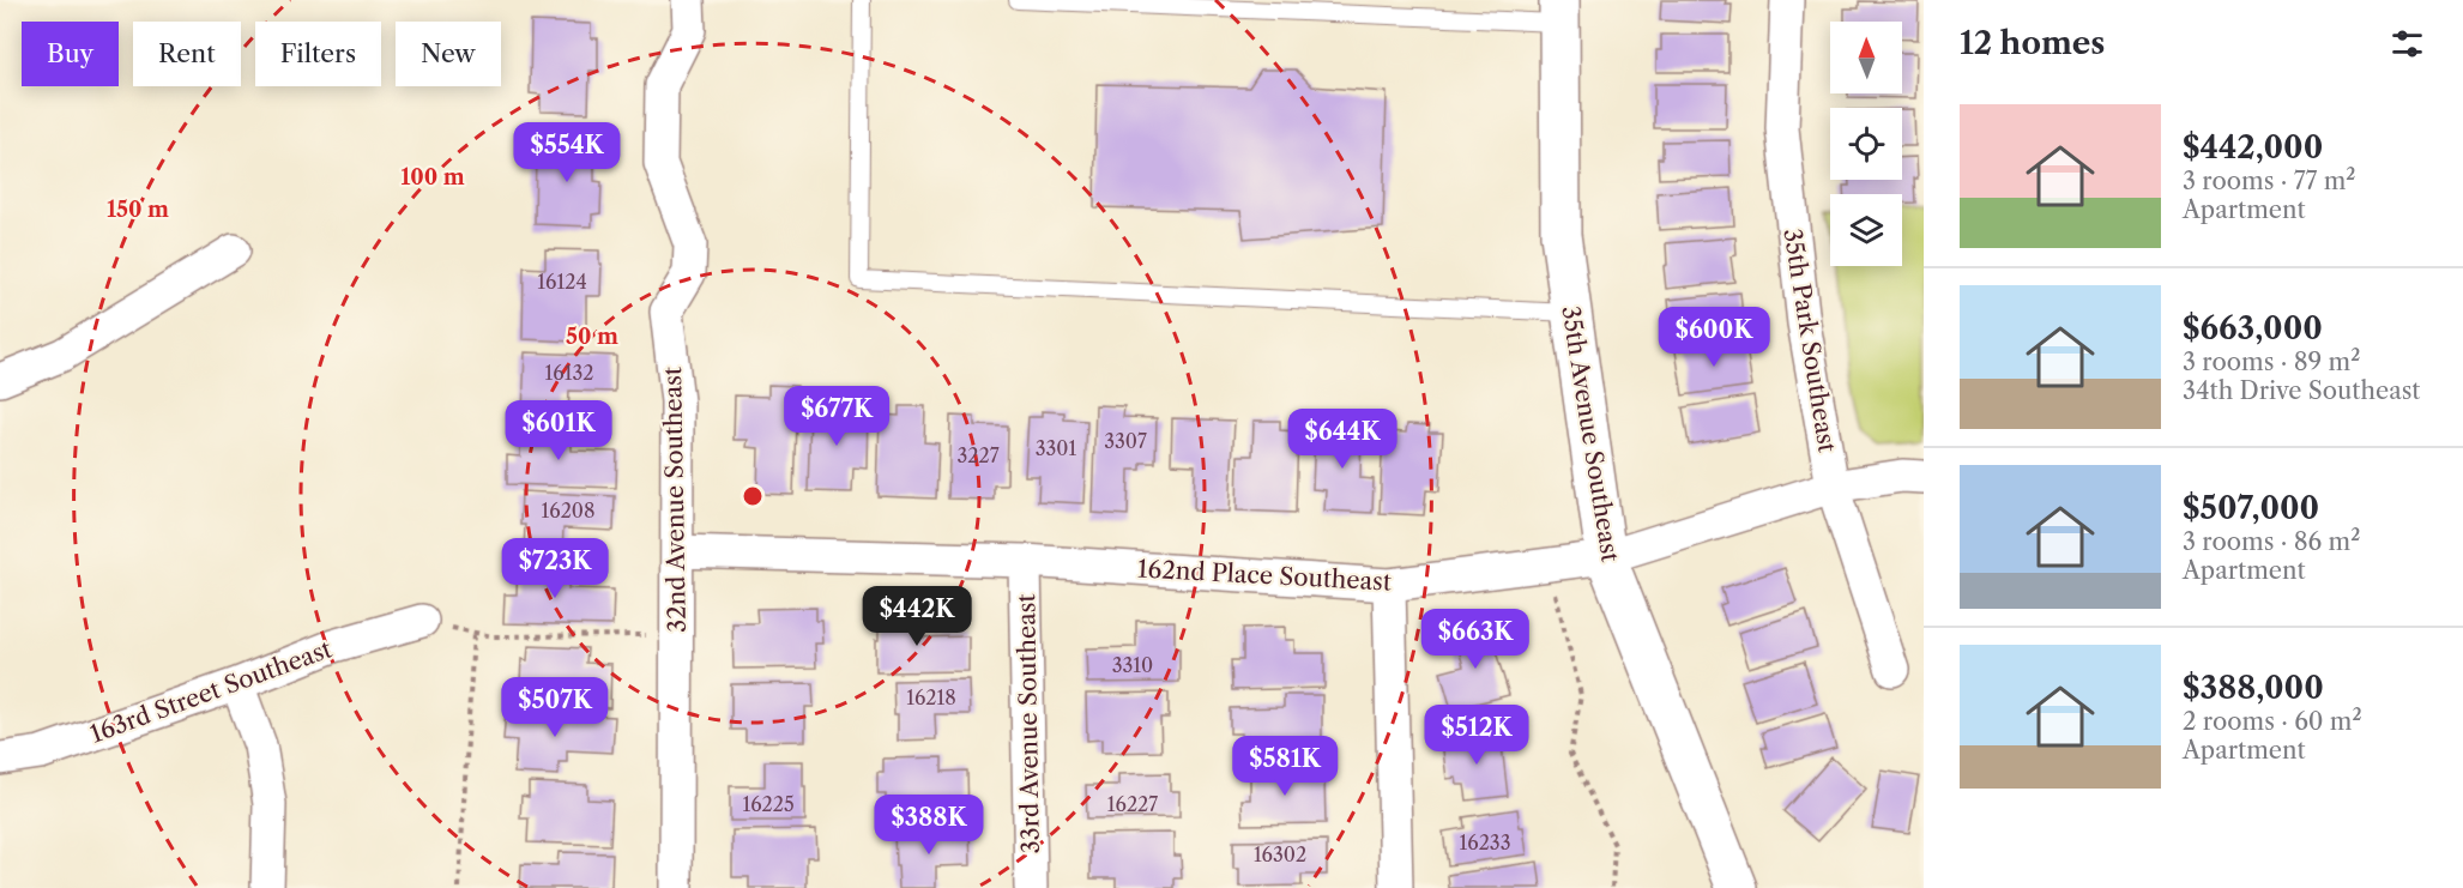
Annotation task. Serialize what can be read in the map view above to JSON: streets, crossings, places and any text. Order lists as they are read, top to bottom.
{
  "streets": {
    "street": [
      "35th Park Southeast",
      "35th Avenue Southeast",
      "32nd Avenue Southeast",
      "162nd Place Southeast",
      "163rd Street Southeast",
      "33rd Avenue Southeast"
    ]
  },
  "crossings": [
    ["35th Park Southeast", "162nd Place Southeast"],
    ["35th Avenue Southeast", "162nd Place Southeast"],
    ["32nd Avenue Southeast", "162nd Place Southeast"],
    ["162nd Place Southeast", "33rd Avenue Southeast"]
  ],
  "house_numbers": [
    "16124",
    "16132",
    "3307",
    "3301",
    "3227",
    "16208",
    "3310",
    "16218",
    "16225",
    "16227",
    "16233",
    "16302"
  ],
  "north": "top",
  "page": {
    "heading": "12 homes",
    "chip": [
      "Buy",
      "Rent",
      "Filters",
      "New"
    ],
    "list": [
      {
        "name": "$442,000",
        "note": "3 rooms · 77 m² · Apartment"
      },
      {
        "name": "$663,000",
        "note": "3 rooms · 89 m² · 34th Drive Southeast"
      },
      {
        "name": "$507,000",
        "note": "3 rooms · 86 m² · Apartment"
      },
      {
        "name": "$388,000",
        "note": "2 rooms · 60 m² · Apartment"
      }
    ],
    "price": [
      "$554K",
      "$600K",
      "$677K",
      "$601K",
      "$644K",
      "$723K",
      "$442K",
      "$663K",
      "$507K",
      "$512K",
      "$581K",
      "$388K"
    ]
  },
  "rings": ["100 m", "150 m", "50 m"]
}
